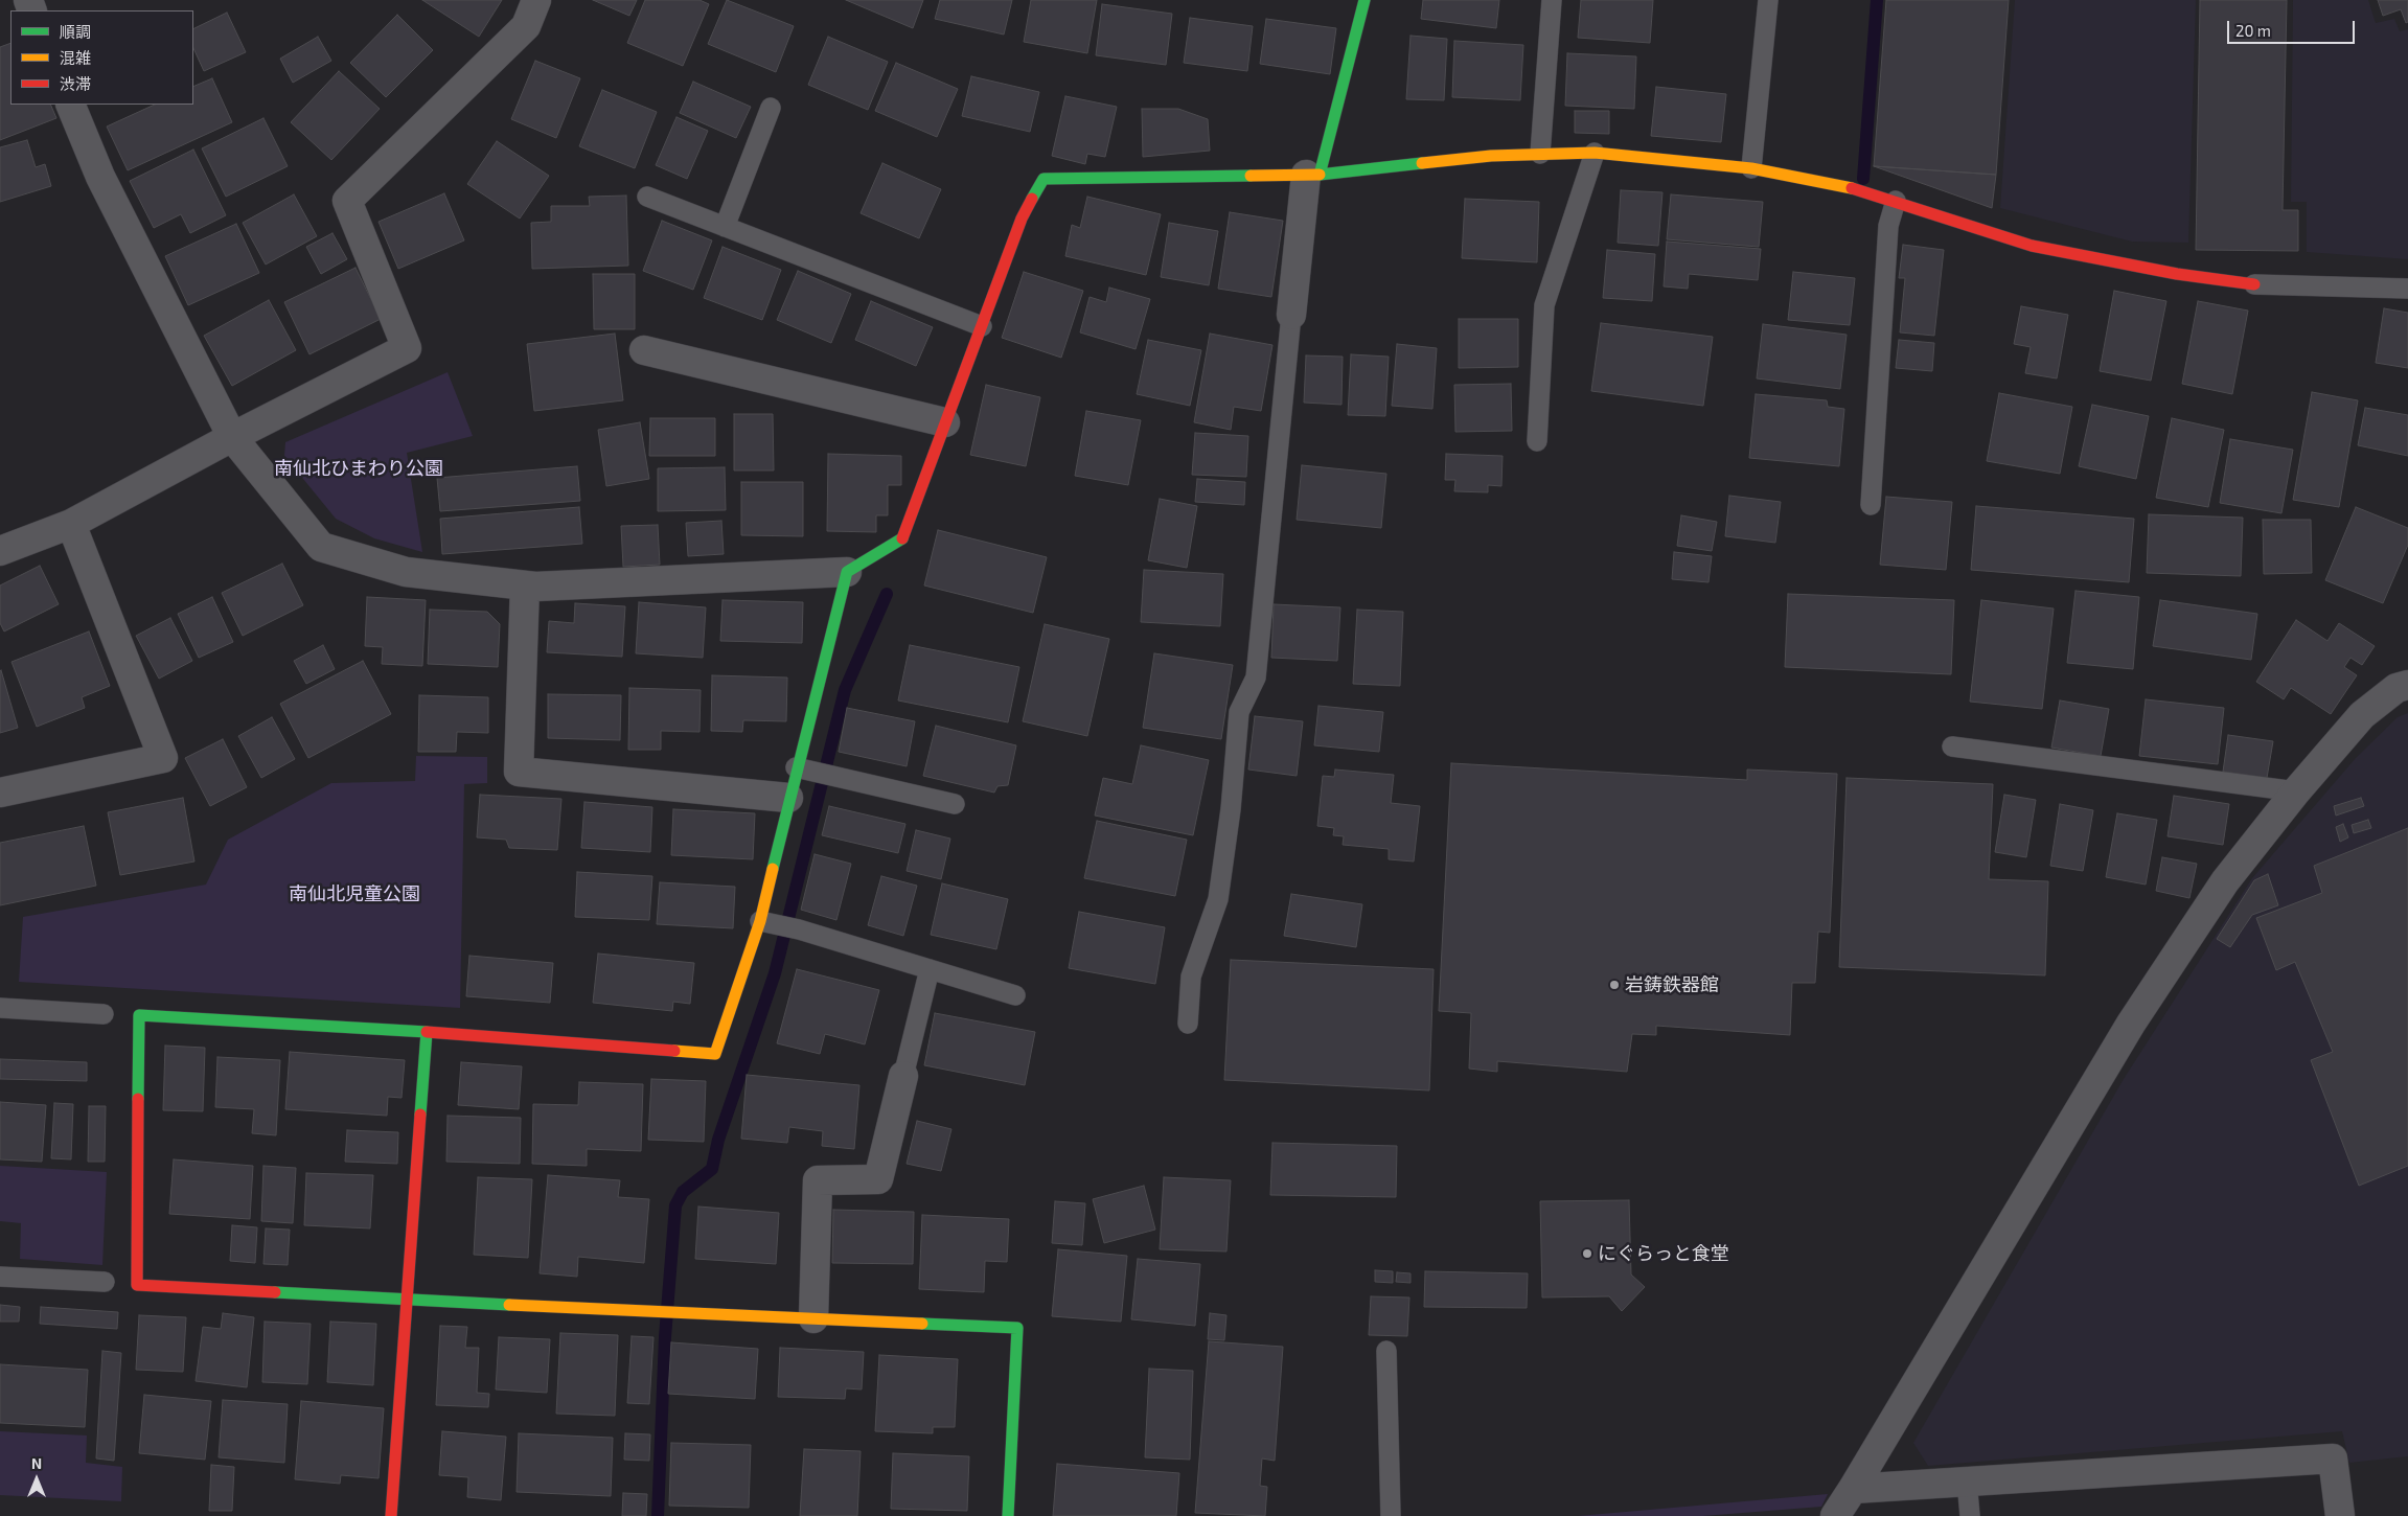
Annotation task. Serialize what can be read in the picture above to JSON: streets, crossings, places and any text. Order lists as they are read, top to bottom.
{
  "parks": ["南仙北ひまわり公園", "南仙北児童公園"],
  "places": ["岩鋳鉄器館", "にぐらっと食堂"],
  "legend": ["順調", "混雑", "渋滞"],
  "scale_bar": "20 m",
  "north": "top"
}
